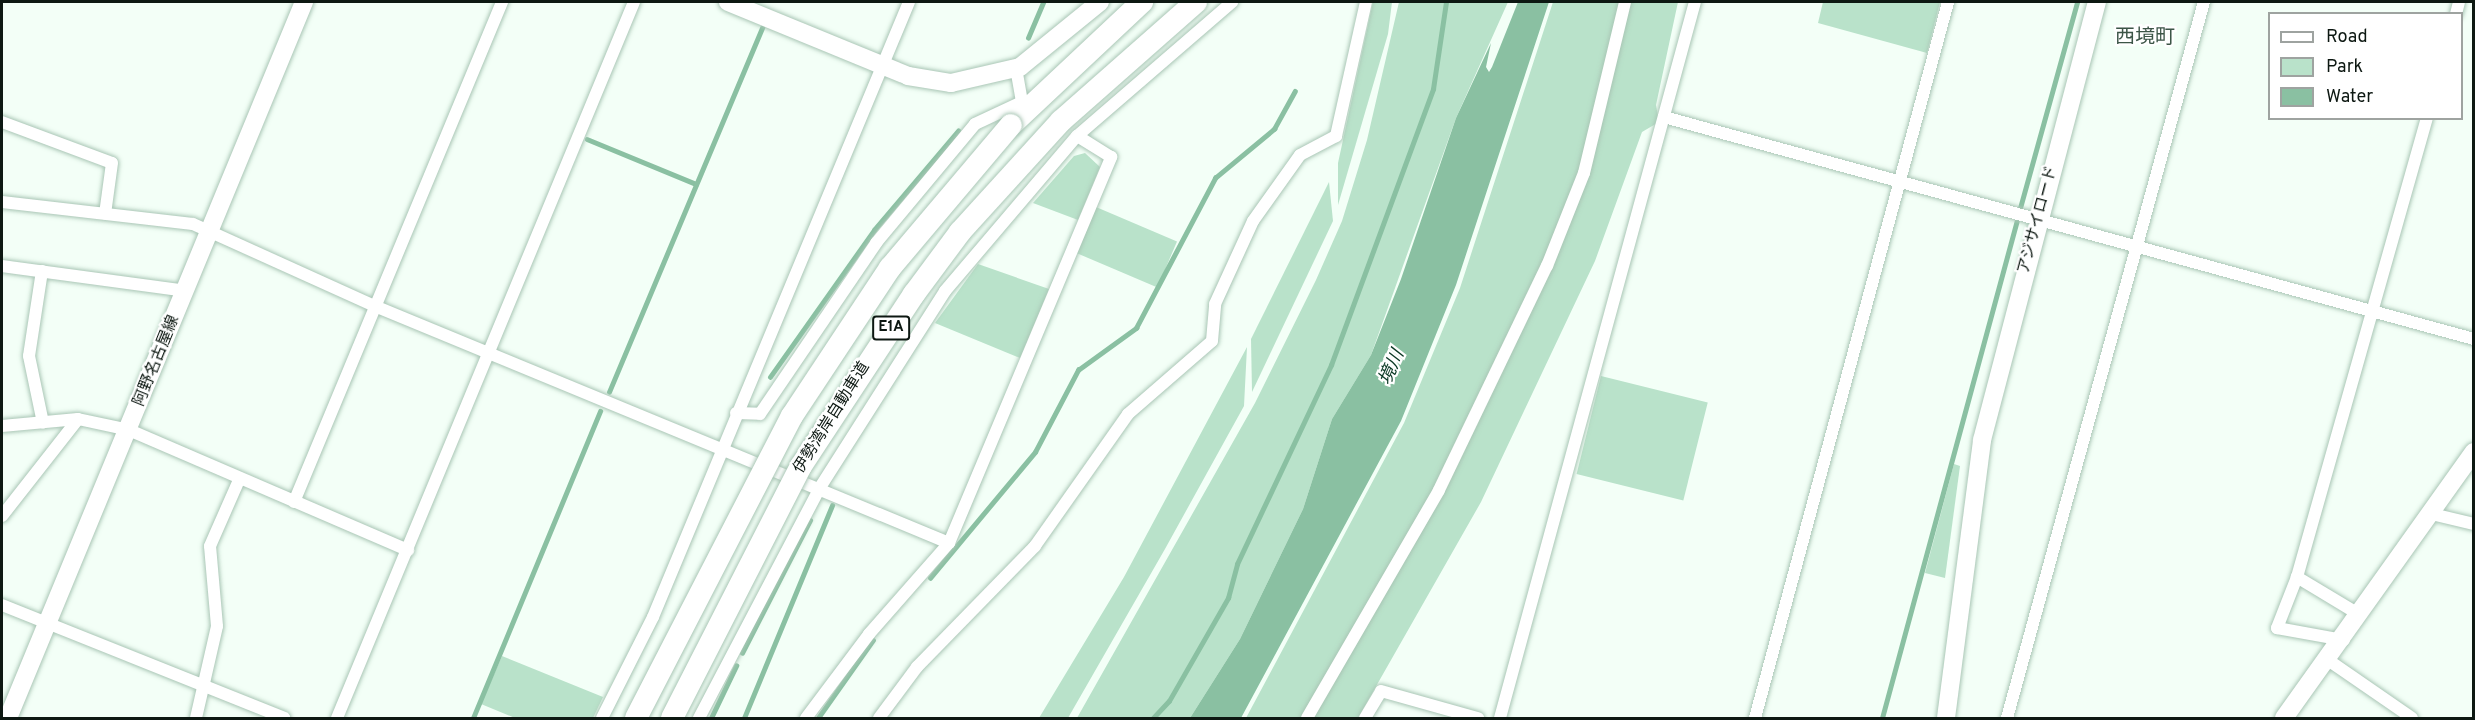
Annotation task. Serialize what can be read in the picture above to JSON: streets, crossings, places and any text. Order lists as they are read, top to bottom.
{
  "streets": {
    "highway": ["E1A", "伊勢湾岸自動車道"],
    "street": ["アジサイロード", "阿野名古屋線"]
  },
  "districts": ["西境町"],
  "water": ["境川"],
  "legend": ["Road", "Park", "Water"]
}
